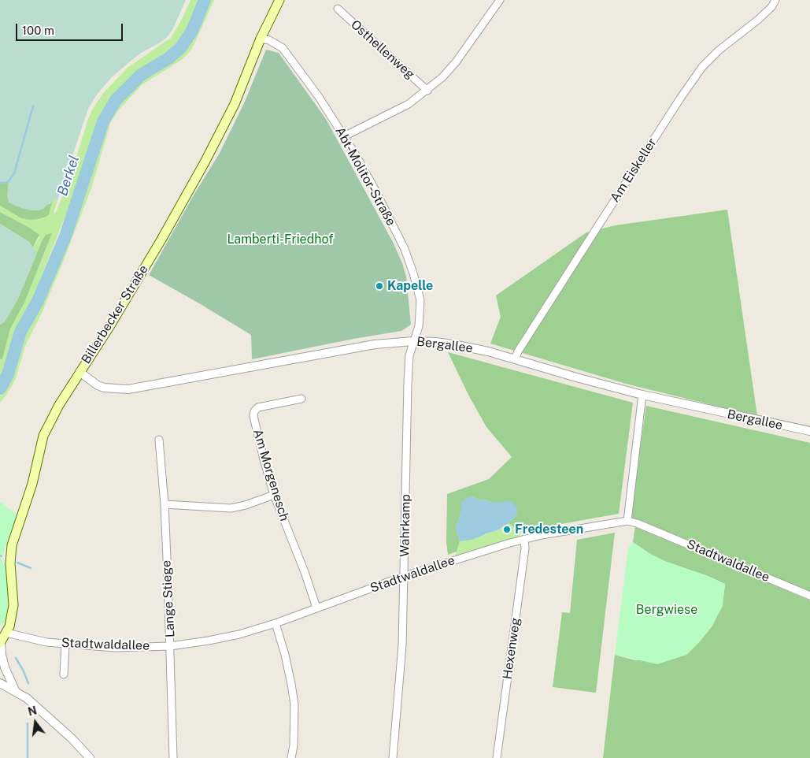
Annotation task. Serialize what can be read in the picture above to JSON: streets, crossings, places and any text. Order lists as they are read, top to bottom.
{
  "streets": {
    "main road": ["Billerbecker Straße"],
    "street": [
      "Osthellenweg",
      "Am Eiskeller",
      "Abt-Molitor-Straße",
      "Bergallee",
      "Am Morgenesch",
      "Wahrkamp",
      "Stadtwaldallee",
      "Lange Stiege",
      "Hexenweg"
    ]
  },
  "crossings": [
    ["Osthellenweg", "Abt-Molitor-Straße"],
    ["Am Eiskeller", "Bergallee"],
    ["Abt-Molitor-Straße", "Billerbecker Straße"],
    ["Abt-Molitor-Straße", "Bergallee"],
    ["Abt-Molitor-Straße", "Wahrkamp"],
    ["Billerbecker Straße", "Bergallee"],
    ["Billerbecker Straße", "Stadtwaldallee"],
    ["Bergallee", "Wahrkamp"],
    ["Am Morgenesch", "Stadtwaldallee"],
    ["Wahrkamp", "Stadtwaldallee"],
    ["Stadtwaldallee", "Lange Stiege"],
    ["Stadtwaldallee", "Hexenweg"]
  ],
  "water": ["Berkel"],
  "parks": ["Lamberti-Friedhof", "Bergwiese"],
  "places": ["Kapelle", "Fredesteen"],
  "scale_bar": "100 m",
  "north": "top"
}
